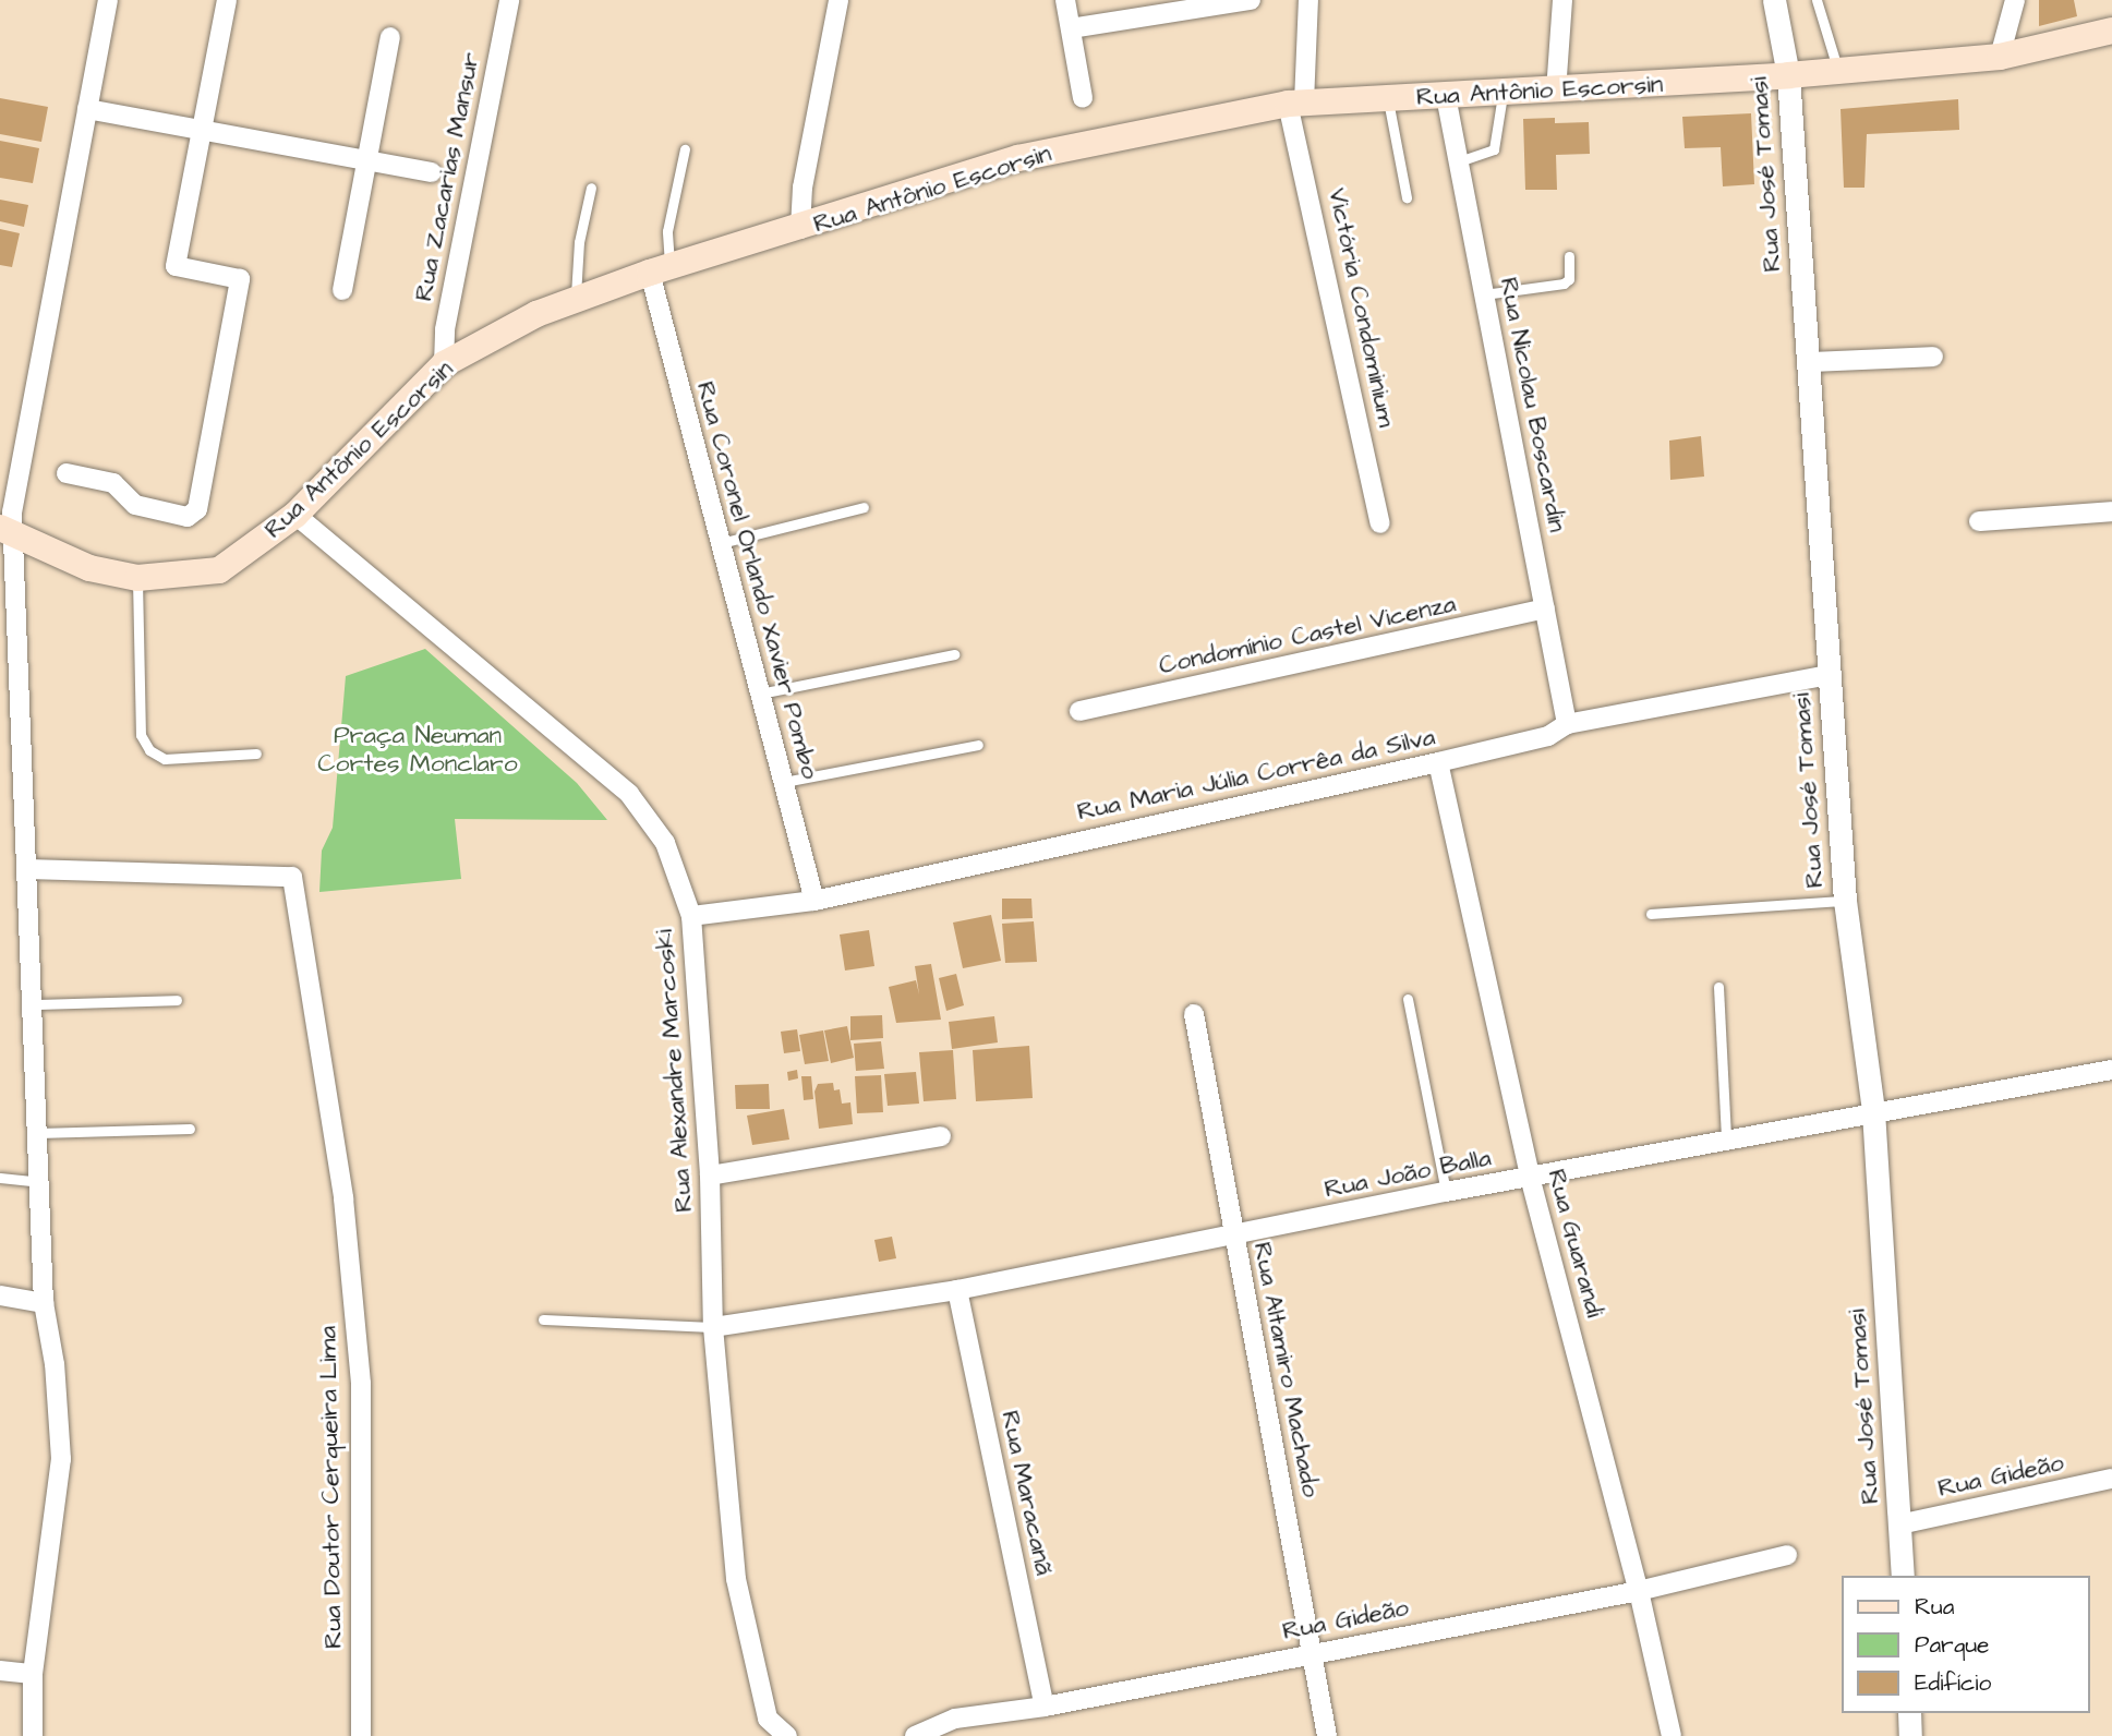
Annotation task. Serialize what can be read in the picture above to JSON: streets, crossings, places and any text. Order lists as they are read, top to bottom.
{
  "streets": {
    "main road": ["Rua Antônio Escorsin"],
    "street": [
      "Rua José Tomasi",
      "Rua Zacarias Mansur",
      "Victória Condominium",
      "Rua Nicolau Boscardin",
      "Rua Coronel Orlando Xavier Pombo",
      "Condomínio Castel Vicenza",
      "Rua Maria Júlia Corrêa da Silva",
      "Rua Alexandre Marcoski",
      "Rua João Balla",
      "Rua Guarandi",
      "Rua Altamiro Machado",
      "Rua Gideão",
      "Rua Doutor Cerqueira Lima",
      "Rua Maracanã"
    ]
  },
  "crossings": [
    ["Rua Antônio Escorsin", "Rua José Tomasi"],
    ["Rua Antônio Escorsin", "Rua Zacarias Mansur"],
    ["Rua Antônio Escorsin", "Victória Condominium"],
    ["Rua Antônio Escorsin", "Rua Nicolau Boscardin"],
    ["Rua Antônio Escorsin", "Rua Coronel Orlando Xavier Pombo"],
    ["Rua Antônio Escorsin", "Rua Alexandre Marcoski"],
    ["Rua José Tomasi", "Rua Maria Júlia Corrêa da Silva"],
    ["Rua José Tomasi", "Rua João Balla"],
    ["Rua José Tomasi", "Rua Gideão"],
    ["Rua Nicolau Boscardin", "Condomínio Castel Vicenza"],
    ["Rua Nicolau Boscardin", "Rua Maria Júlia Corrêa da Silva"],
    ["Rua Coronel Orlando Xavier Pombo", "Rua Maria Júlia Corrêa da Silva"],
    ["Rua Maria Júlia Corrêa da Silva", "Rua Alexandre Marcoski"],
    ["Rua Maria Júlia Corrêa da Silva", "Rua Guarandi"],
    ["Rua Alexandre Marcoski", "Rua João Balla"],
    ["Rua João Balla", "Rua Guarandi"],
    ["Rua João Balla", "Rua Altamiro Machado"],
    ["Rua João Balla", "Rua Maracanã"],
    ["Rua Guarandi", "Rua Gideão"],
    ["Rua Altamiro Machado", "Rua Gideão"],
    ["Rua Gideão", "Rua Maracanã"]
  ],
  "parks": ["Praça Neuman Cortes Monclaro"],
  "legend": ["Rua", "Parque", "Edifício"]
}
